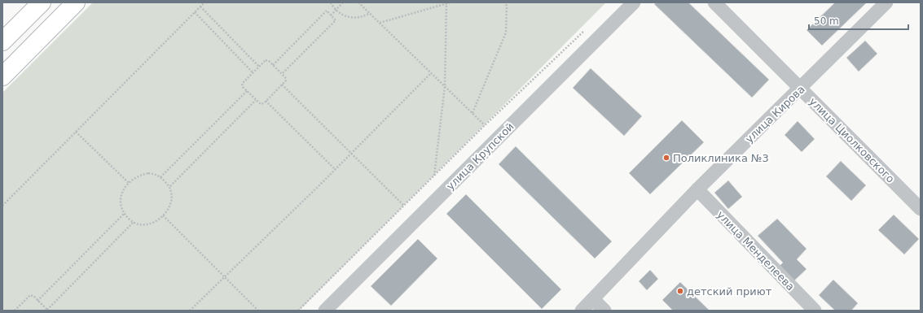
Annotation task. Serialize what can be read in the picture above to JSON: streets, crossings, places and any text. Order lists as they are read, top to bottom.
{
  "streets": {
    "street": [
      "улица Кирова",
      "улица Циолковского",
      "улица Крупской",
      "улица Менделеева"
    ]
  },
  "crossings": [
    ["улица Кирова", "улица Циолковского"],
    ["улица Кирова", "улица Менделеева"]
  ],
  "places": ["Поликлиника №3", "детский приют"],
  "scale_bar": "50 m"
}
